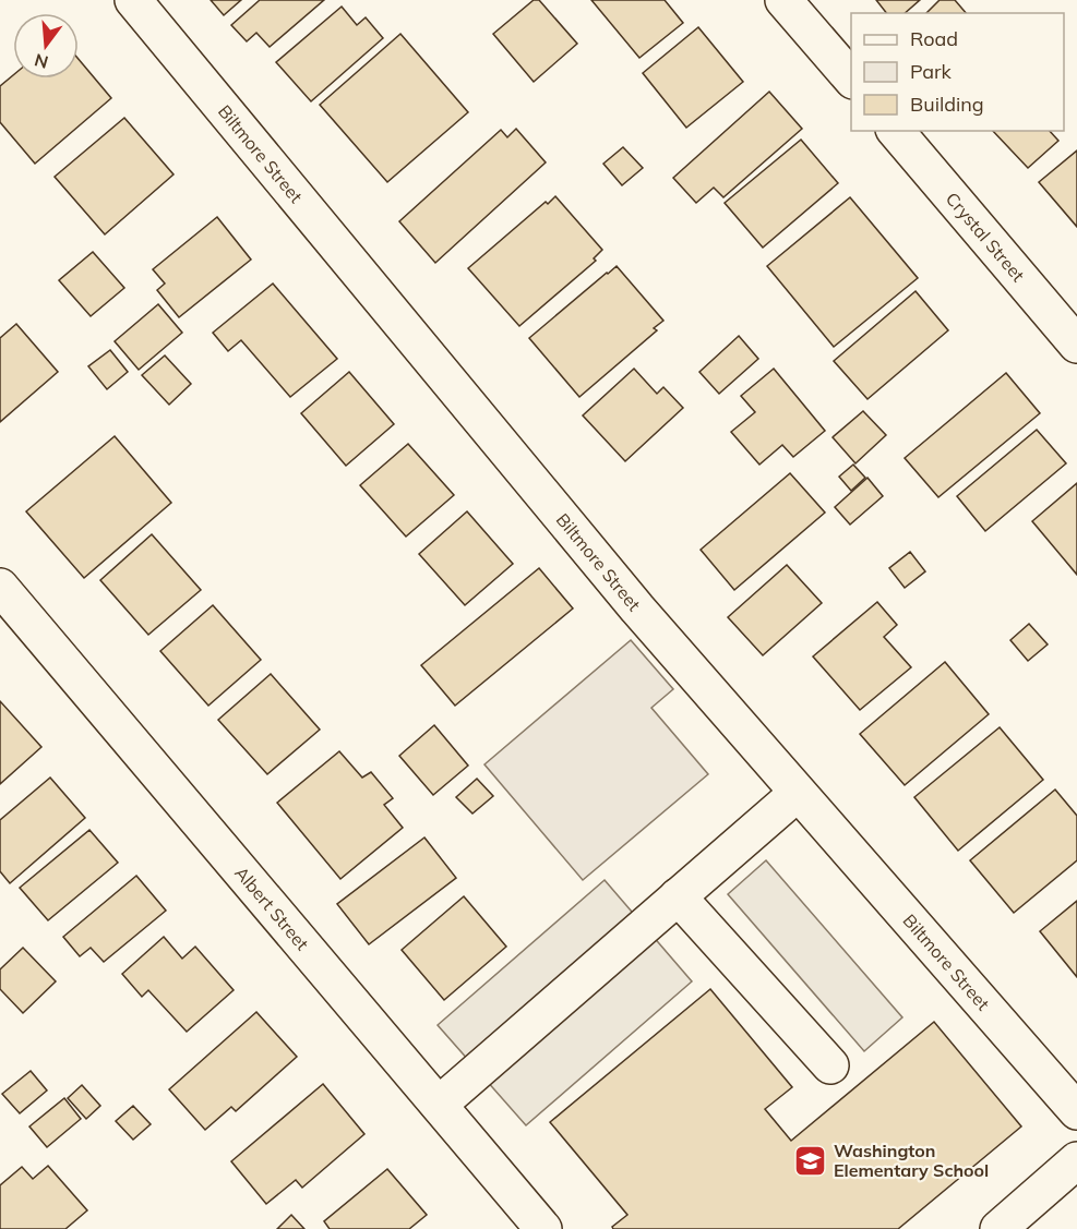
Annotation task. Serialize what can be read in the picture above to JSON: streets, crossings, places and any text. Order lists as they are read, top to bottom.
{
  "streets": {
    "street": ["Biltmore Street", "Crystal Street", "Albert Street"]
  },
  "places": {
    "school or university": ["Washington Elementary School"]
  },
  "legend": ["Road", "Park", "Building"],
  "north": "bottom"
}
